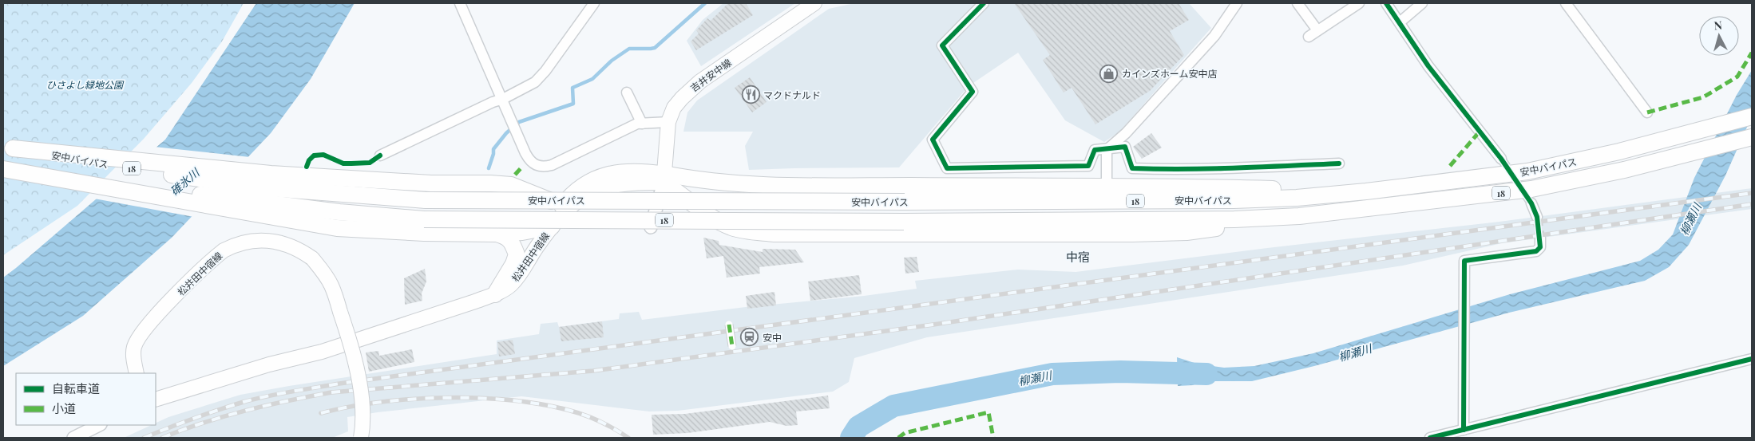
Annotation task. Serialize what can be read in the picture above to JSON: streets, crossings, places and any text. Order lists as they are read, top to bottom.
{
  "streets": {
    "highway": ["安中バイパス", "18"],
    "main road": ["吉井安中線", "松井田中宿線"]
  },
  "crossings": [
    ["吉井安中線", "松井田中宿線"],
    ["安中バイパス", "18"],
    ["18", "松井田中宿線"]
  ],
  "districts": ["中宿"],
  "water": ["碓氷川", "柳瀬川"],
  "parks": ["ひさよし緑地公園"],
  "places": {
    "shop": ["カインズホーム安中店"],
    "restaurant": ["マクドナルド"],
    "station": ["安中"]
  },
  "legend": ["自転車道", "小道"],
  "north": "top"
}
